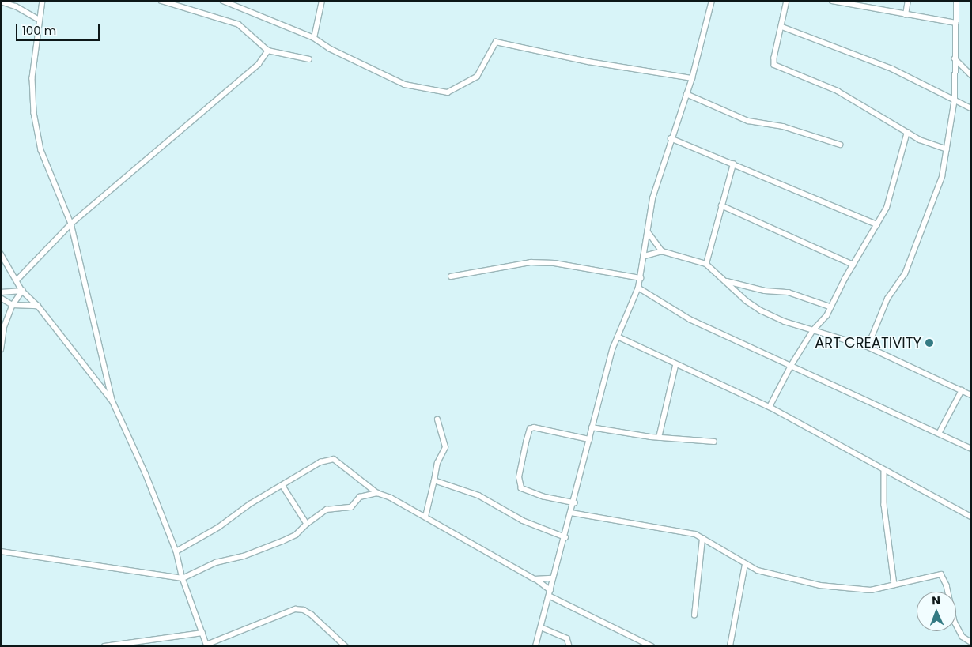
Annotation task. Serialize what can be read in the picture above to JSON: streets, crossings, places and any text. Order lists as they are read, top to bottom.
{
  "places": ["ART CREATIVITY"],
  "scale_bar": "100 m",
  "north": "top"
}
